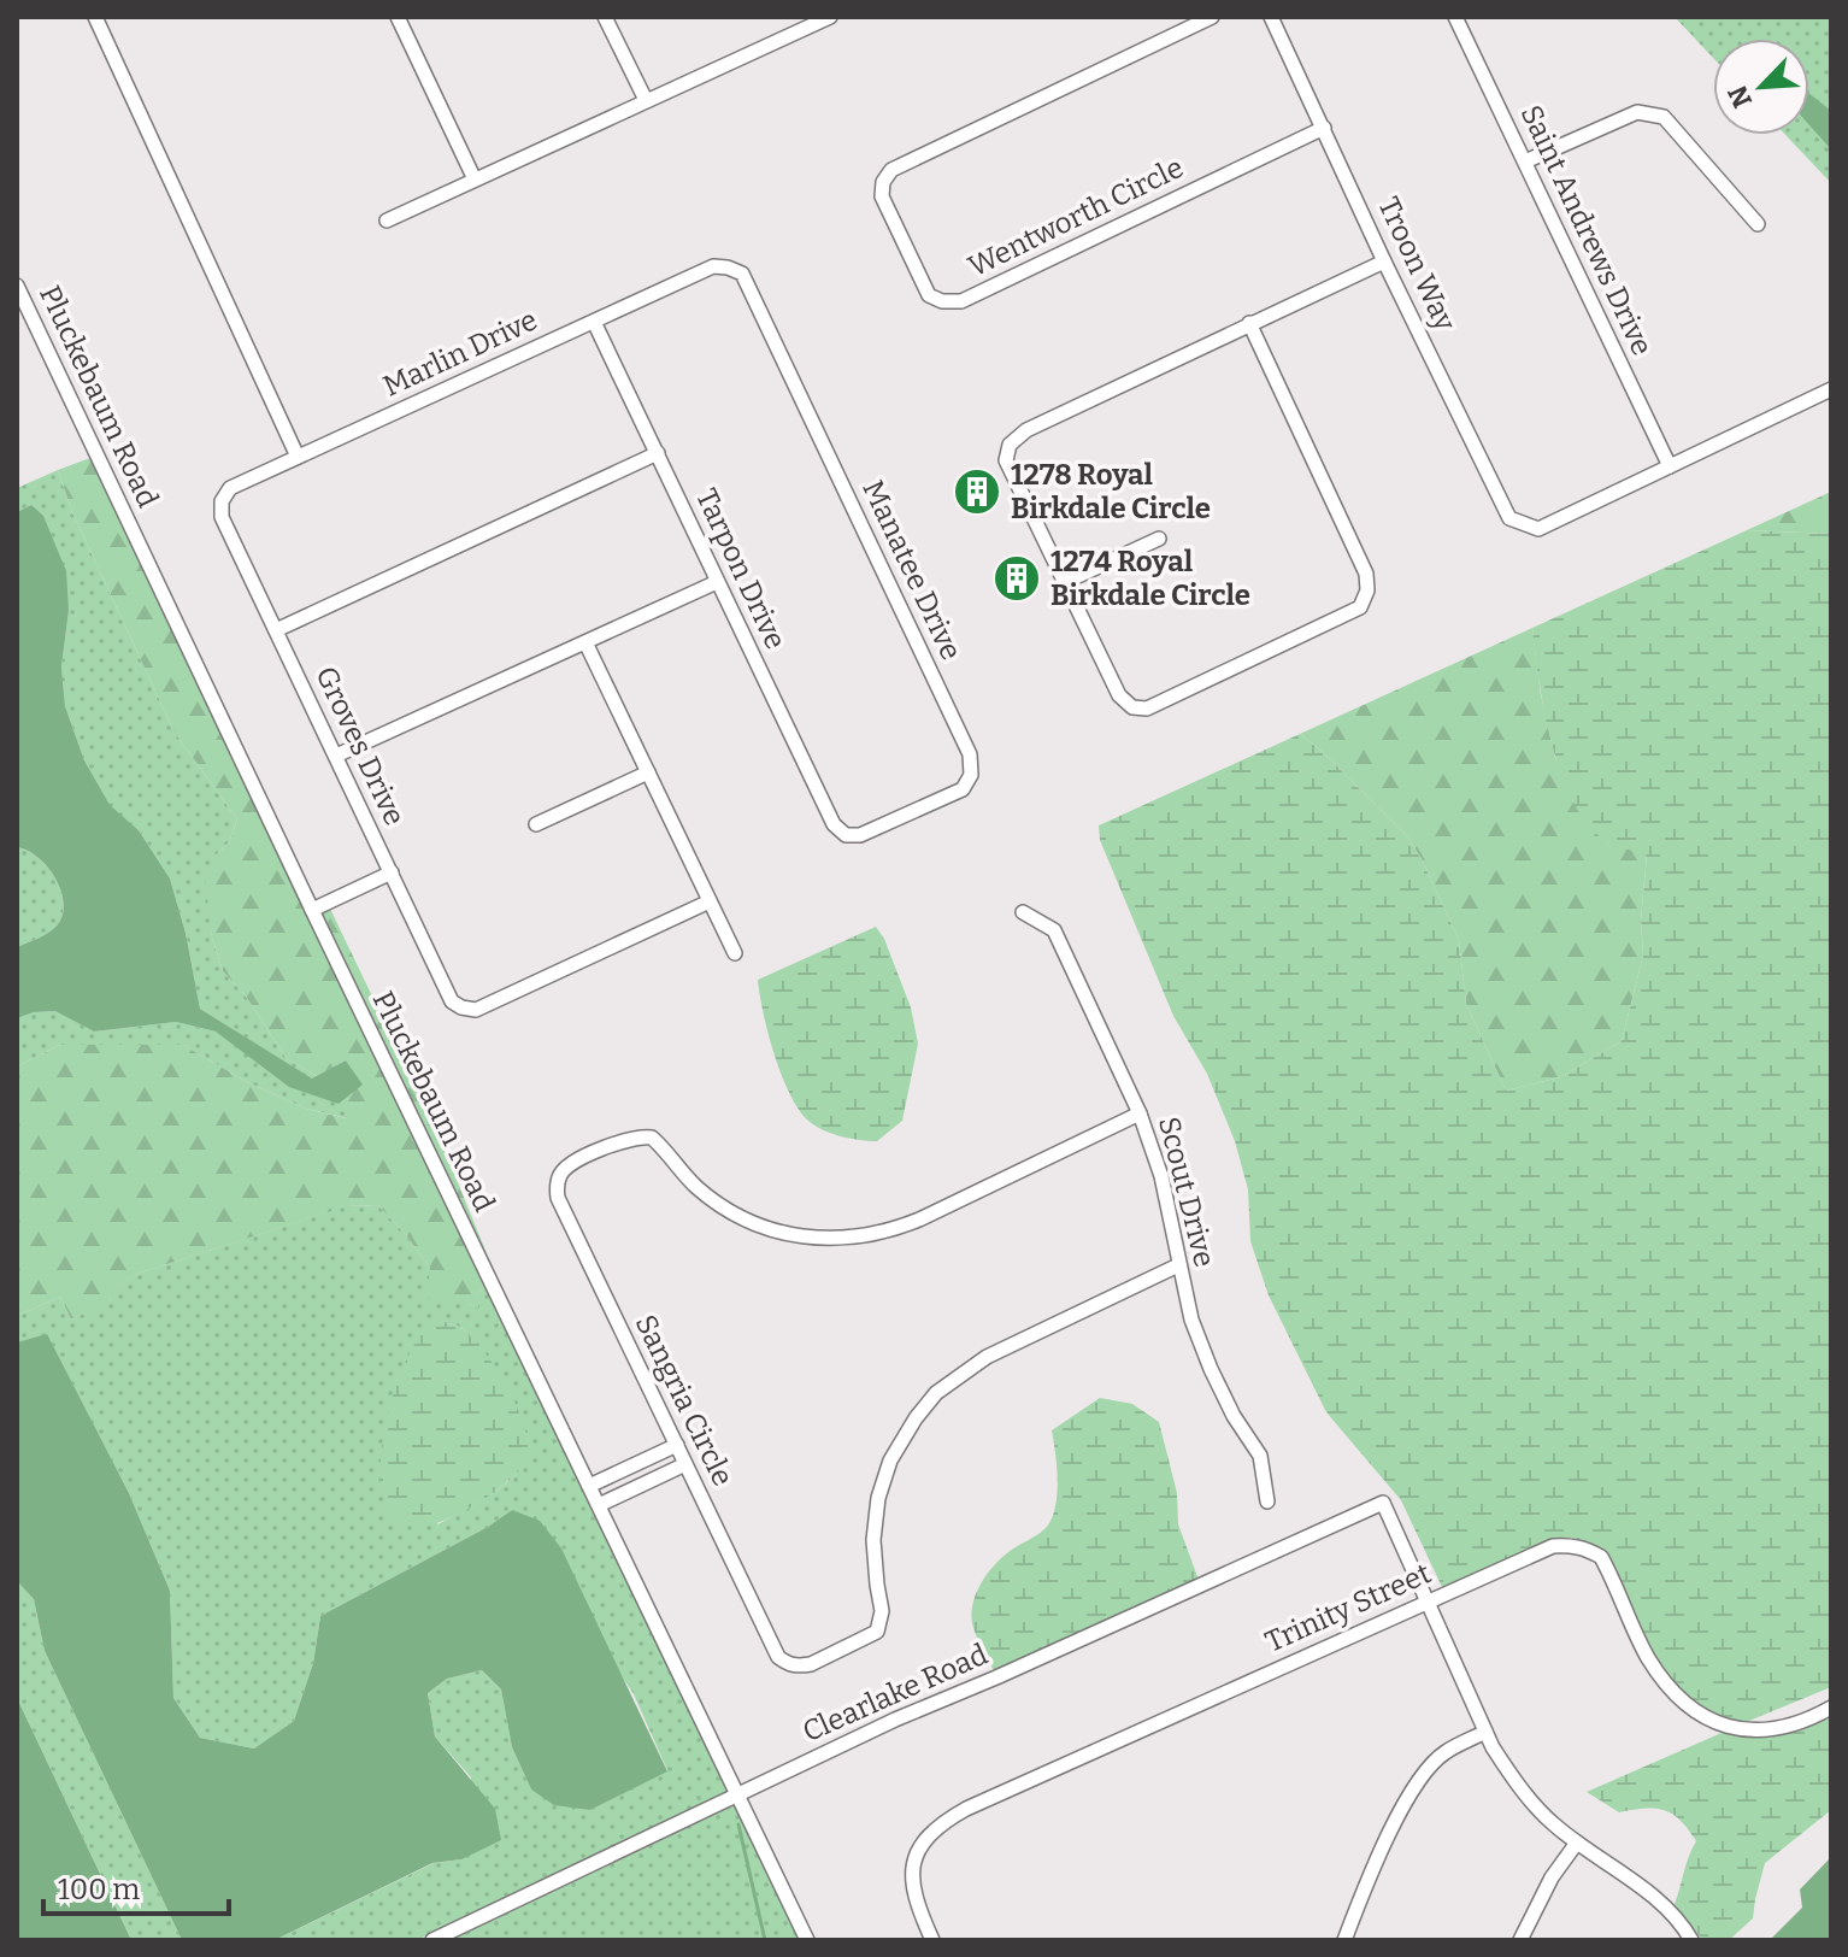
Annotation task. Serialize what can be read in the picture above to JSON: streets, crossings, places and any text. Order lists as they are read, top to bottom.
{
  "streets": {
    "street": [
      "Wentworth Circle",
      "Saint Andrews Drive",
      "Troon Way",
      "Marlin Drive",
      "Pluckebaum Road",
      "Tarpon Drive",
      "Manatee Drive",
      "Groves Drive",
      "Scout Drive",
      "Sangria Circle",
      "Trinity Street",
      "Clearlake Road"
    ]
  },
  "crossings": [
    ["Wentworth Circle", "Troon Way"],
    ["Saint Andrews Drive", "Troon Way"],
    ["Marlin Drive", "Tarpon Drive"],
    ["Marlin Drive", "Manatee Drive"],
    ["Marlin Drive", "Groves Drive"],
    ["Pluckebaum Road", "Clearlake Road"],
    ["Tarpon Drive", "Manatee Drive"],
    ["Scout Drive", "Sangria Circle"],
    ["Trinity Street", "Clearlake Road"]
  ],
  "places": {
    "building": ["1278 Royal Birkdale Circle", "1274 Royal Birkdale Circle"]
  },
  "scale_bar": "100 m",
  "north": "bottom left"
}
